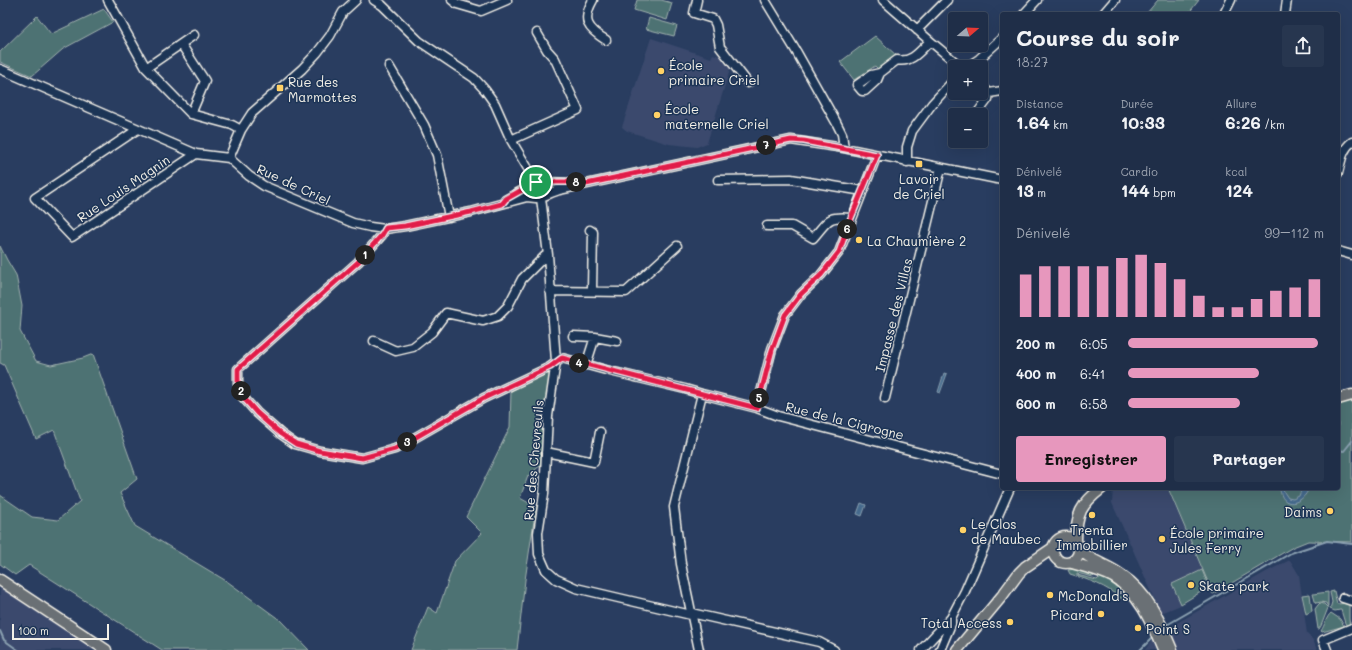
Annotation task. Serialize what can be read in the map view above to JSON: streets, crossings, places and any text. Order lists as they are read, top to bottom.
{
  "streets": {
    "street": [
      "Rue de Criel",
      "Rue Louis Magnin",
      "Impasse des Villas",
      "Rue de la Cigrogne",
      "Rue des Chevreuils"
    ]
  },
  "crossings": [
    ["Rue de Criel", "Impasse des Villas"],
    ["Rue de Criel", "Rue des Chevreuils"],
    ["Rue de la Cigrogne", "Rue des Chevreuils"]
  ],
  "places": {
    "other": [
      "École primaire Criel",
      "École maternelle Criel",
      "La Chaumière 2",
      "Daims",
      "Trenta Immobillier",
      "Le Clos de Maubec",
      "École primaire Jules Ferry",
      "Skate park",
      "McDonald's",
      "Picard",
      "Total Access",
      "Point S"
    ],
    "transit": ["Rue des Marmottes", "Lavoir de Criel"]
  },
  "scale_bar": "100 m",
  "north": "right",
  "page": {
    "map_buttons": ["+", "−"],
    "heading": ["Course du soir", "18:27"],
    "stats": [
      ["Distance", "1.64 km"],
      ["Durée", "10:33"],
      ["Allure", "6:26 /km"],
      ["Dénivelé", "13 m"],
      ["Cardio", "144 bpm"],
      ["kcal", "124"]
    ],
    "pins": [
      "7",
      "8",
      "6",
      "1",
      "4",
      "2",
      "5",
      "3"
    ],
    "chart": ["Dénivelé", "99–112 m"],
    "list": [
      {
        "name": "200 m",
        "note": "6:05"
      },
      {
        "name": "400 m",
        "note": "6:41"
      },
      {
        "name": "600 m",
        "note": "6:58"
      }
    ],
    "buttons": ["Enregistrer", "Partager"],
    "scale": "100 m"
  }
}
